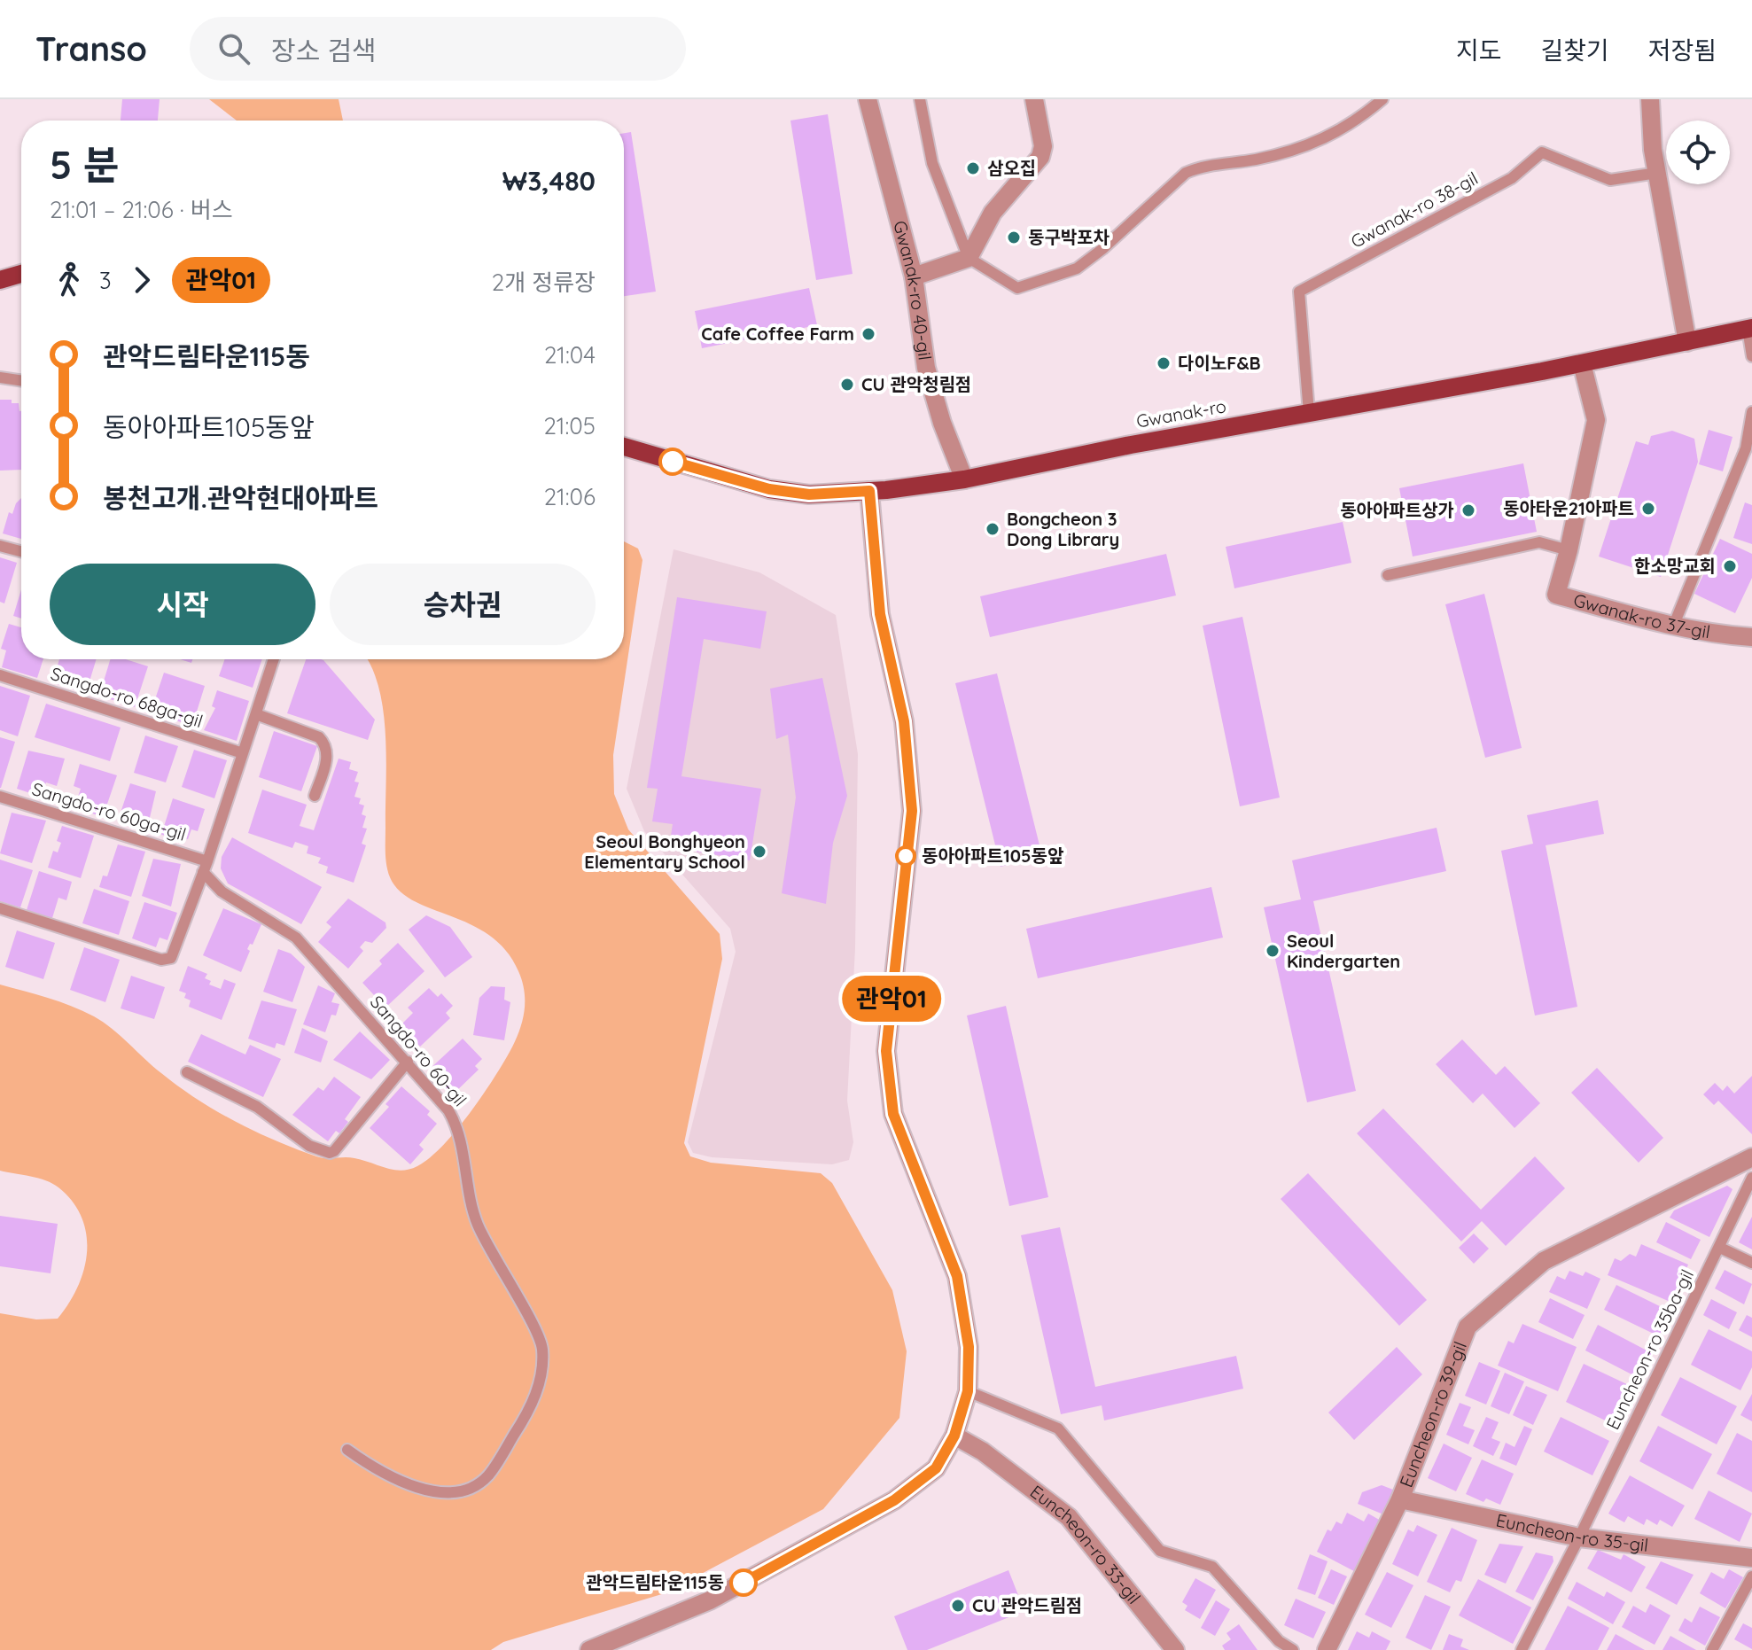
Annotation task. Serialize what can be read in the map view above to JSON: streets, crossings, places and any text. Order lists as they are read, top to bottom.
{
  "streets": {
    "main road": ["Gwanak-ro"],
    "street": [
      "Gwanak-ro 40-gil",
      "Gwanak-ro 37-gil",
      "Euncheon-ro 39-gil",
      "Euncheon-ro 35-gil",
      "Euncheon-ro 33-gil"
    ],
    "lane": [
      "Gwanak-ro 38-gil",
      "Sangdo-ro 68ga-gil",
      "Sangdo-ro 60ga-gil",
      "Sangdo-ro 60-gil",
      "Euncheon-ro 35ba-gil"
    ]
  },
  "crossings": [
    ["Gwanak-ro 38-gil", "Gwanak-ro"],
    ["Gwanak-ro 40-gil", "Gwanak-ro"],
    ["Gwanak-ro", "Gwanak-ro 37-gil"],
    ["Euncheon-ro 35ba-gil", "Euncheon-ro 35-gil"],
    ["Euncheon-ro 39-gil", "Euncheon-ro 35-gil"]
  ],
  "places": [
    "삼오집",
    "동구박포차",
    "Cafe Coffee Farm",
    "다이노F&B",
    "CU 관악청림점",
    "동아타운21아파트",
    "동아아파트상가",
    "Bongcheon 3 Dong Library",
    "한소망교회",
    "Seoul Bonghyeon Elementary School",
    "동아아파트105동앞",
    "Seoul Kindergarten",
    "관악드림타운115동",
    "CU 관악드림점"
  ],
  "lines": ["bus line 관악01"],
  "page": {
    "header": "Transo",
    "search": "장소 검색",
    "nav": ["지도", "길찾기", "저장됨"],
    "on_map": "관악01",
    "heading": ["5 분", "21:01 – 21:06 · 버스", "₩3,480"],
    "legs": ["3", "관악01", "2개 정류장"],
    "list": [
      {
        "name": "관악드림타운115동",
        "value": "21:04"
      },
      {
        "name": "동아아파트105동앞",
        "value": "21:05"
      },
      {
        "name": "봉천고개.관악현대아파트",
        "value": "21:06"
      }
    ],
    "buttons": ["시작", "승차권"]
  }
}
